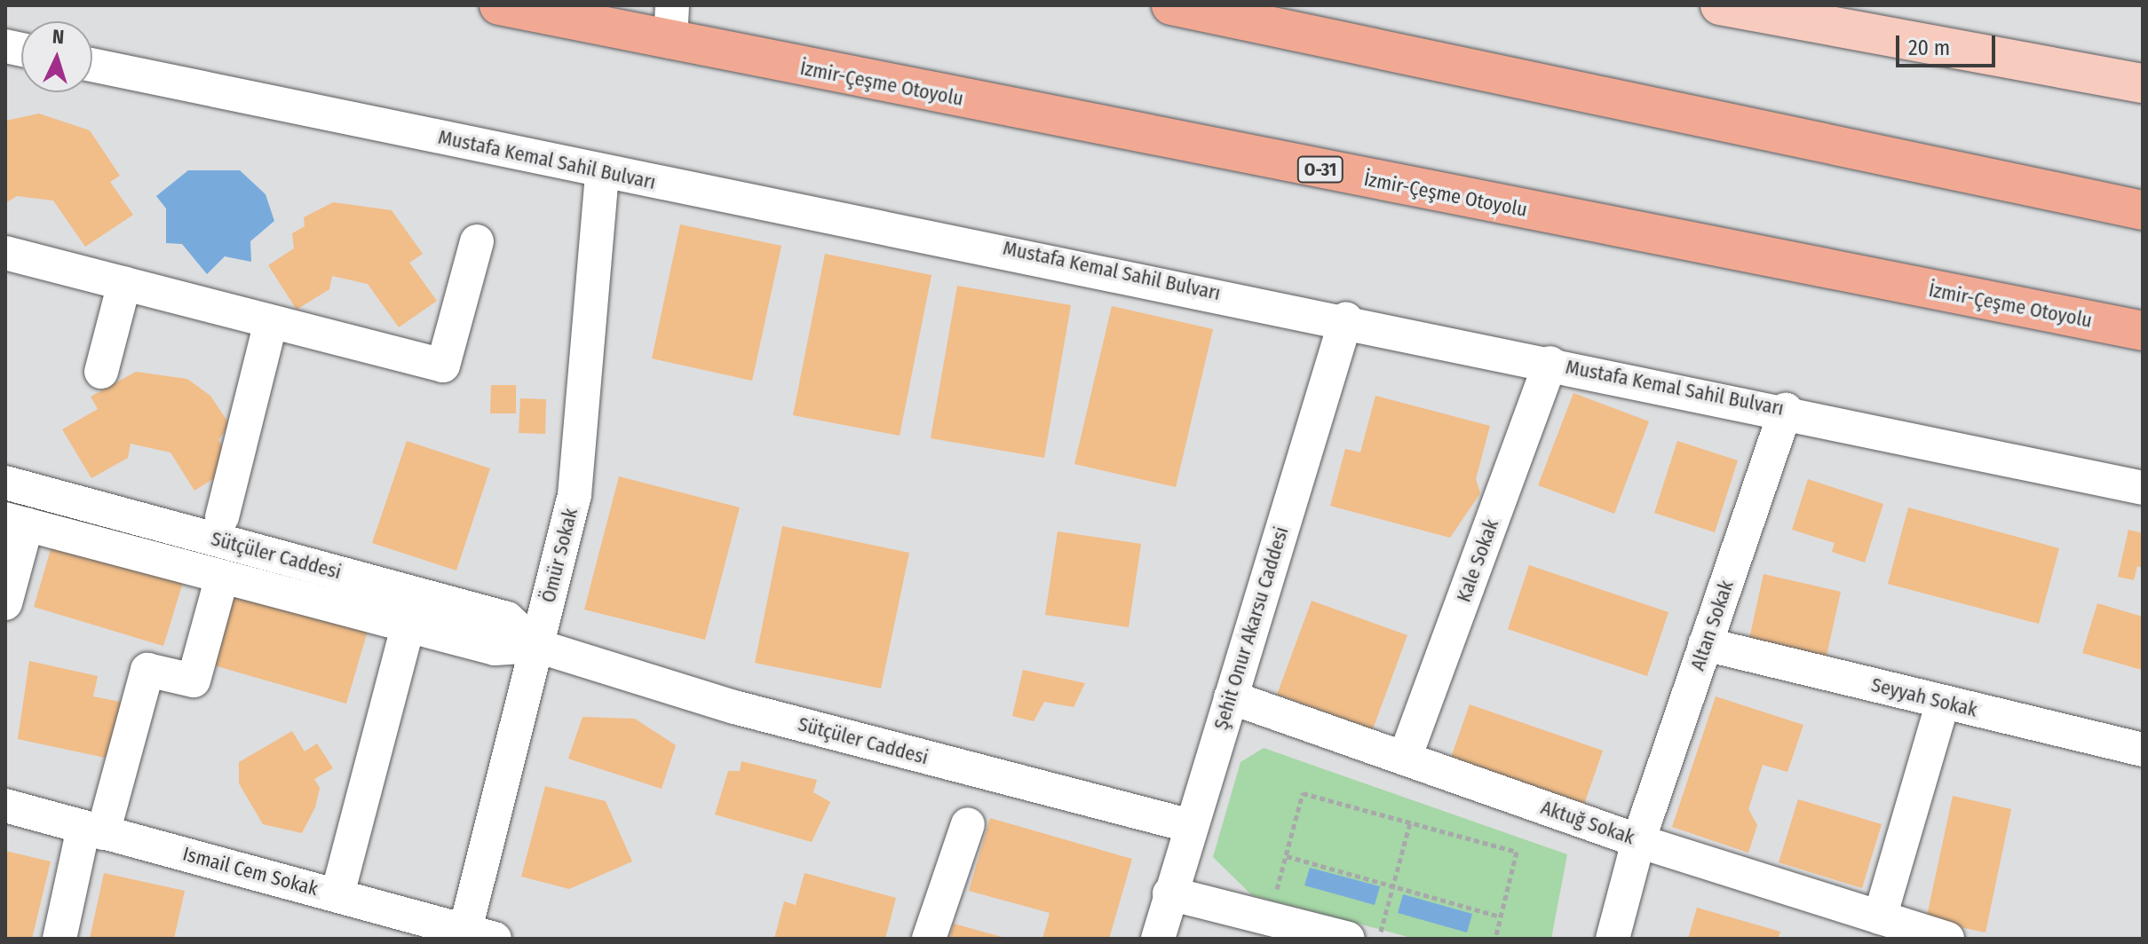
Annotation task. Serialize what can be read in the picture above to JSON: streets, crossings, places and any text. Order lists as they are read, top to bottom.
{
  "streets": {
    "highway": ["İzmir-Çeşme Otoyolu", "O-31"],
    "street": [
      "Mustafa Kemal Sahil Bulvarı",
      "Sütçüler Caddesi",
      "Ömür Sokak",
      "Kale Sokak",
      "Altan Sokak",
      "Şehit Onur Akarsu Caddesi",
      "Seyyah Sokak",
      "Aktuğ Sokak",
      "Ismail Cem Sokak"
    ]
  },
  "crossings": [
    ["Mustafa Kemal Sahil Bulvarı", "Ömür Sokak"],
    ["Mustafa Kemal Sahil Bulvarı", "Kale Sokak"],
    ["Mustafa Kemal Sahil Bulvarı", "Altan Sokak"],
    ["Mustafa Kemal Sahil Bulvarı", "Şehit Onur Akarsu Caddesi"],
    ["Sütçüler Caddesi", "Ömür Sokak"],
    ["Sütçüler Caddesi", "Şehit Onur Akarsu Caddesi"],
    ["Ömür Sokak", "Ismail Cem Sokak"],
    ["Kale Sokak", "Aktuğ Sokak"],
    ["Altan Sokak", "Seyyah Sokak"],
    ["Altan Sokak", "Aktuğ Sokak"],
    ["Şehit Onur Akarsu Caddesi", "Aktuğ Sokak"]
  ],
  "scale_bar": "20 m",
  "north": "top"
}
